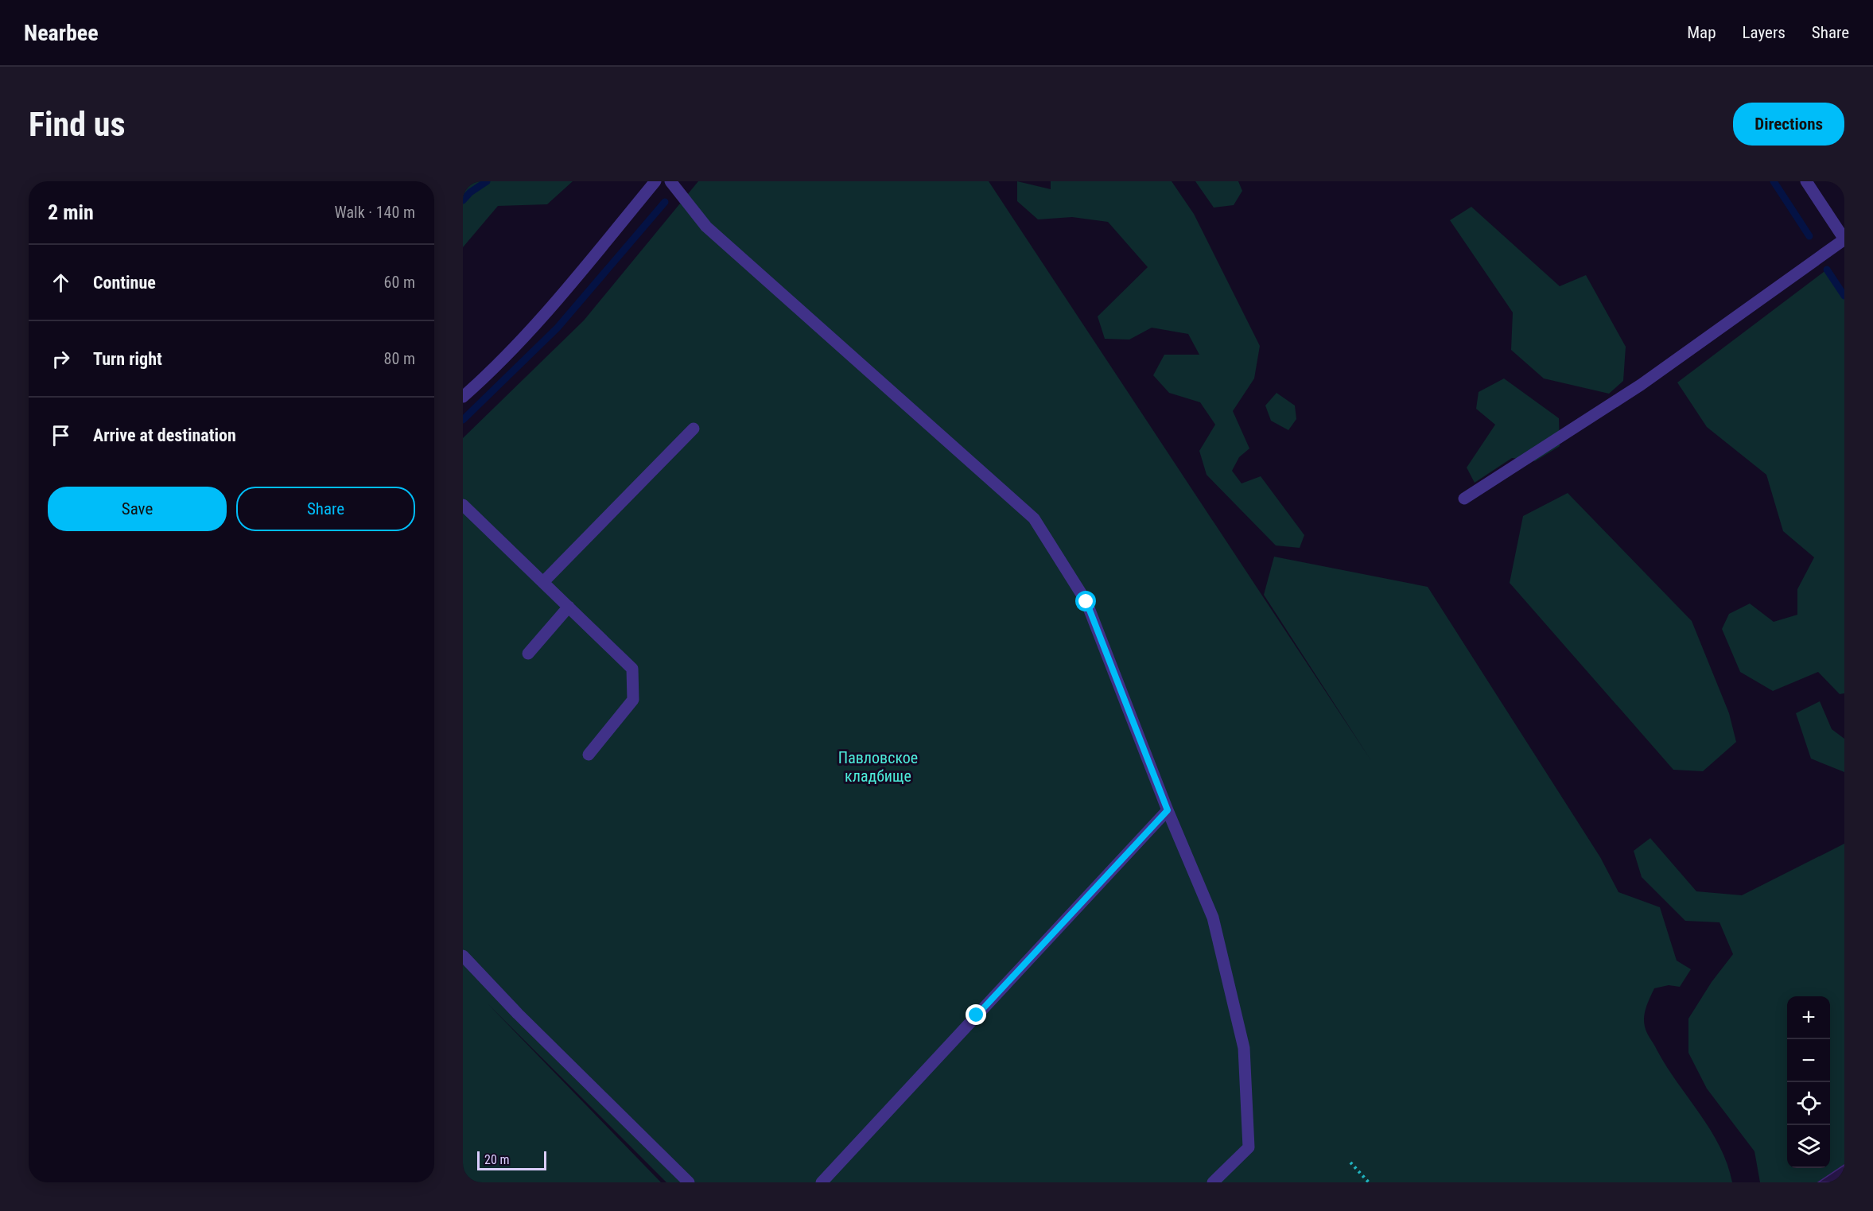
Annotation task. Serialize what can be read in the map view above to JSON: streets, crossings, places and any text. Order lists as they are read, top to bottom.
{
  "parks": ["Павловское кладбище"],
  "scale_bar": "20 m",
  "page": {
    "header": "Nearbee",
    "nav": ["Map", "Layers", "Share"],
    "buttons": [
      "Directions",
      ["Save", "Share"]
    ],
    "title": "Find us",
    "heading": ["2 min", "Walk · 140 m"],
    "list": [
      ["Continue", "60 m"],
      ["Turn right", "80 m"],
      "Arrive at destination"
    ],
    "map_buttons": ["+", "−"],
    "scale": "20 m"
  }
}
